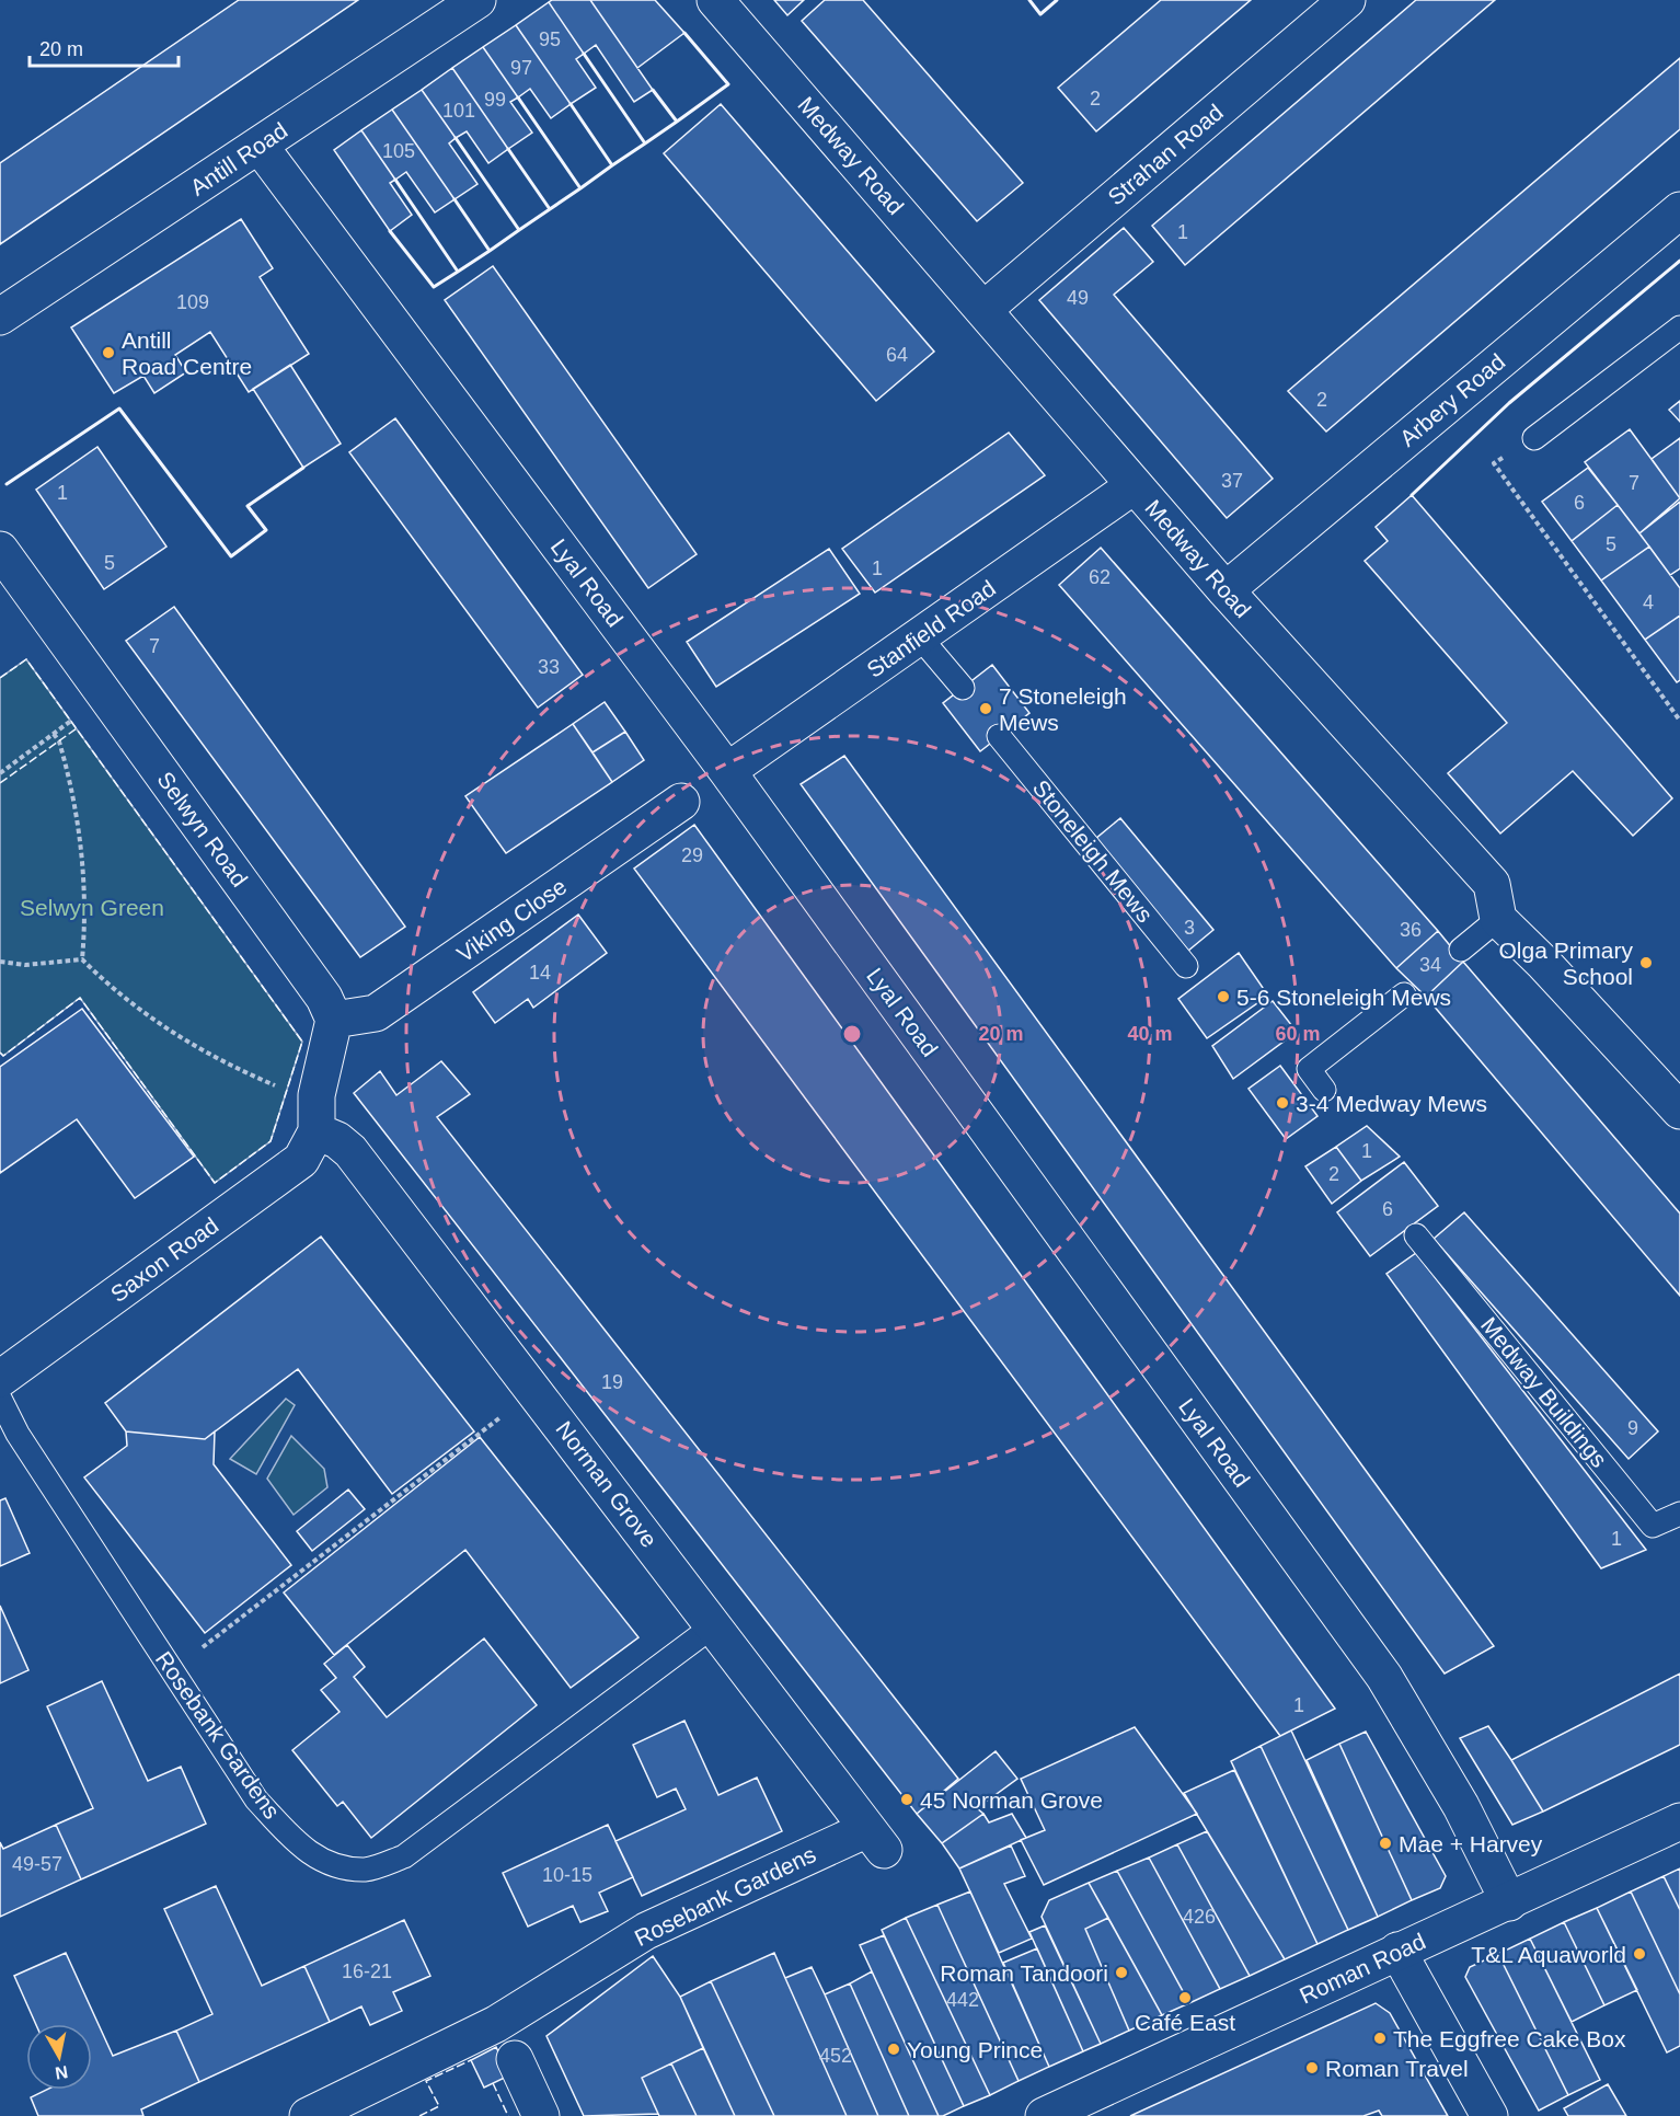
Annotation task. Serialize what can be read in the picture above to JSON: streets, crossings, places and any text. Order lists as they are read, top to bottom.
{
  "streets": {
    "street": [
      "Strahan Road",
      "Medway Road",
      "Antill Road",
      "Arbery Road",
      "Lyal Road",
      "Stanfield Road",
      "Selwyn Road",
      "Viking Close",
      "Saxon Road",
      "Norman Grove",
      "Rosebank Gardens",
      "Roman Road"
    ],
    "lane": ["Stoneleigh Mews", "Medway Buildings"]
  },
  "crossings": [
    ["Strahan Road", "Medway Road"],
    ["Medway Road", "Arbery Road"],
    ["Medway Road", "Stanfield Road"],
    ["Antill Road", "Lyal Road"],
    ["Lyal Road", "Stanfield Road"],
    ["Lyal Road", "Roman Road"],
    ["Selwyn Road", "Viking Close"],
    ["Saxon Road", "Norman Grove"],
    ["Norman Grove", "Rosebank Gardens"]
  ],
  "parks": ["Selwyn Green"],
  "places": [
    "Antill Road Centre",
    "7 Stoneleigh Mews",
    "Olga Primary School",
    "5-6 Stoneleigh Mews",
    "3-4 Medway Mews",
    "45 Norman Grove",
    "Mae + Harvey",
    "T&L Aquaworld",
    "Roman Tandoori",
    "Café East",
    "The Eggfree Cake Box",
    "Young Prince",
    "Roman Travel"
  ],
  "house_numbers": [
    "95",
    "97",
    "2",
    "99",
    "101",
    "105",
    "1",
    "49",
    "109",
    "64",
    "2",
    "37",
    "7",
    "1",
    "6",
    "5",
    "5",
    "1",
    "62",
    "4",
    "7",
    "33",
    "29",
    "3",
    "36",
    "34",
    "14",
    "1",
    "2",
    "6",
    "19",
    "9",
    "1",
    "1",
    "49-57",
    "10-15",
    "426",
    "16-21",
    "442",
    "452"
  ],
  "scale_bar": "20 m",
  "north": "bottom",
  "rings": ["20 m", "40 m", "60 m"]
}
